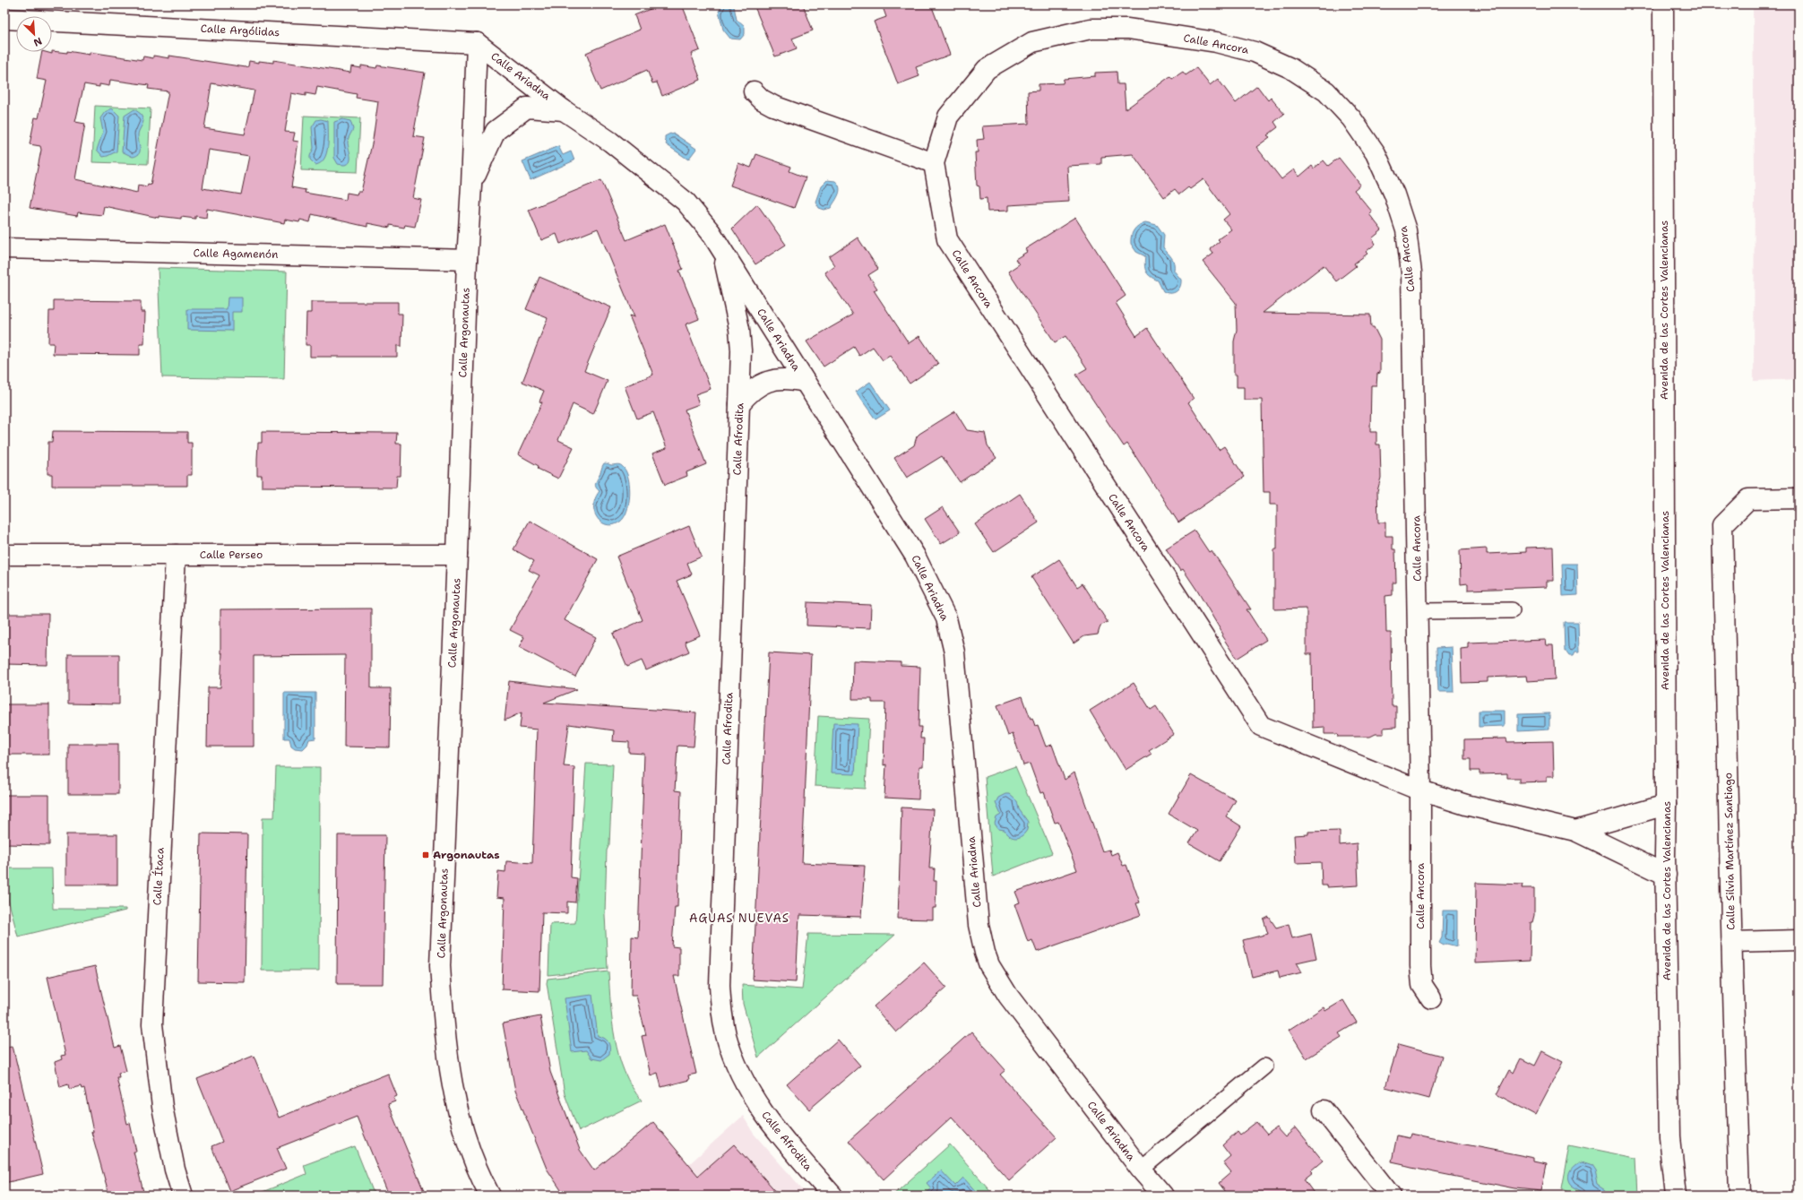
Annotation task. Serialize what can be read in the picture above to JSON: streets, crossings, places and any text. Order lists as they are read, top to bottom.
{
  "streets": {
    "street": [
      "Calle Argólidas",
      "Calle Ancora",
      "Calle Ariadna",
      "Calle Agamenón",
      "Avenida de las Cortes Valencianas",
      "Calle Argonautas",
      "Calle Afrodita",
      "Calle Perseo",
      "Calle Silvia Martínez Santiago",
      "Calle Ítaca"
    ]
  },
  "crossings": [
    ["Calle Argólidas", "Calle Ariadna"],
    ["Calle Argólidas", "Calle Argonautas"],
    ["Calle Ancora", "Avenida de las Cortes Valencianas"],
    ["Calle Ariadna", "Calle Argonautas"],
    ["Calle Ariadna", "Calle Afrodita"],
    ["Calle Agamenón", "Calle Argonautas"],
    ["Calle Argonautas", "Calle Perseo"],
    ["Calle Perseo", "Calle Ítaca"]
  ],
  "districts": ["AGUAS NUEVAS"],
  "places": {
    "transit": ["Argonautas"]
  },
  "north": "bottom right"
}
